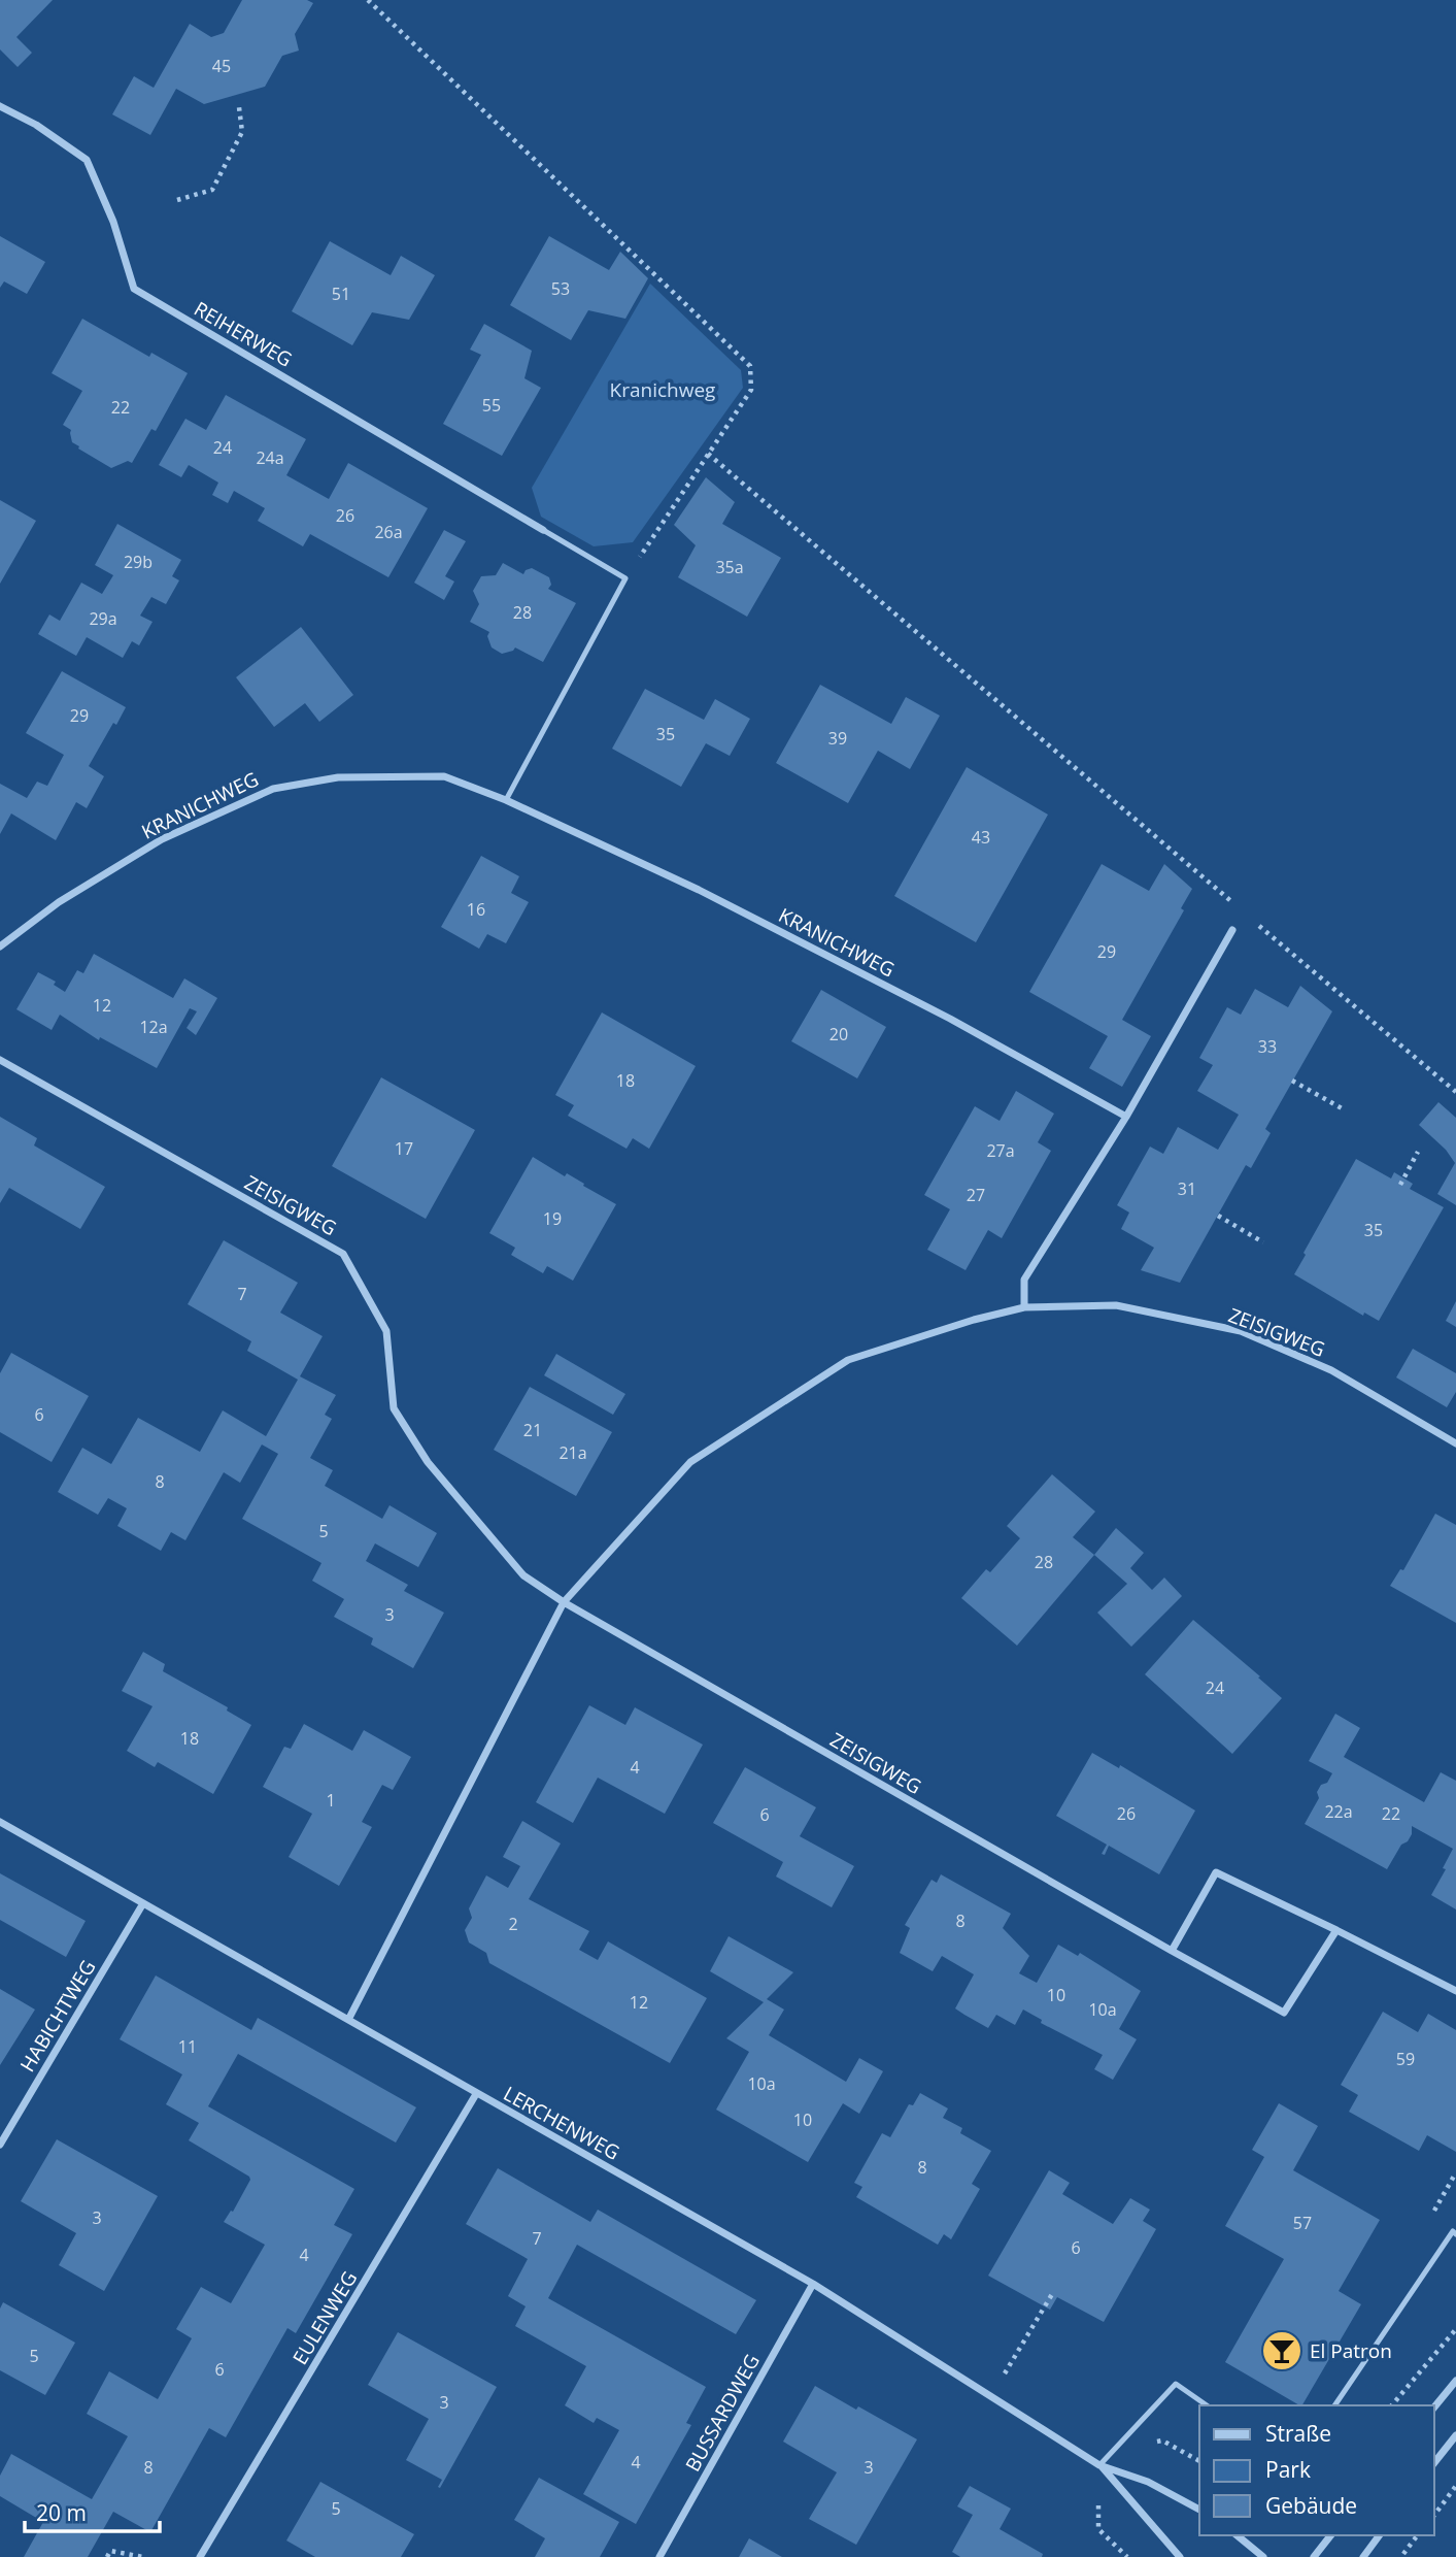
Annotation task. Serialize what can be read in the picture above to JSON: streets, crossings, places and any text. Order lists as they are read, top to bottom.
{
  "streets": {
    "street": [
      "REIHERWEG",
      "KRANICHWEG",
      "ZEISIGWEG",
      "HABICHTWEG",
      "LERCHENWEG",
      "EULENWEG",
      "BUSSARDWEG"
    ]
  },
  "crossings": [
    ["ZEISIGWEG", "LERCHENWEG"],
    ["HABICHTWEG", "LERCHENWEG"],
    ["LERCHENWEG", "EULENWEG"],
    ["LERCHENWEG", "BUSSARDWEG"]
  ],
  "parks": ["Kranichweg"],
  "places": {
    "bar": ["El Patron"]
  },
  "house_numbers": [
    "45",
    "53",
    "51",
    "55",
    "22",
    "24",
    "24a",
    "26",
    "26a",
    "29b",
    "35a",
    "28",
    "29a",
    "29",
    "35",
    "39",
    "43",
    "16",
    "29",
    "12",
    "12a",
    "20",
    "33",
    "18",
    "17",
    "27a",
    "31",
    "27",
    "19",
    "35",
    "7",
    "6",
    "21",
    "21a",
    "8",
    "5",
    "28",
    "3",
    "24",
    "18",
    "4",
    "1",
    "22a",
    "26",
    "22",
    "6",
    "8",
    "2",
    "10",
    "12",
    "10a",
    "11",
    "59",
    "10a",
    "10",
    "8",
    "3",
    "57",
    "7",
    "6",
    "4",
    "5",
    "6",
    "3",
    "4",
    "8",
    "3",
    "5"
  ],
  "legend": ["Straße", "Park", "Gebäude"],
  "scale_bar": "20 m"
}
